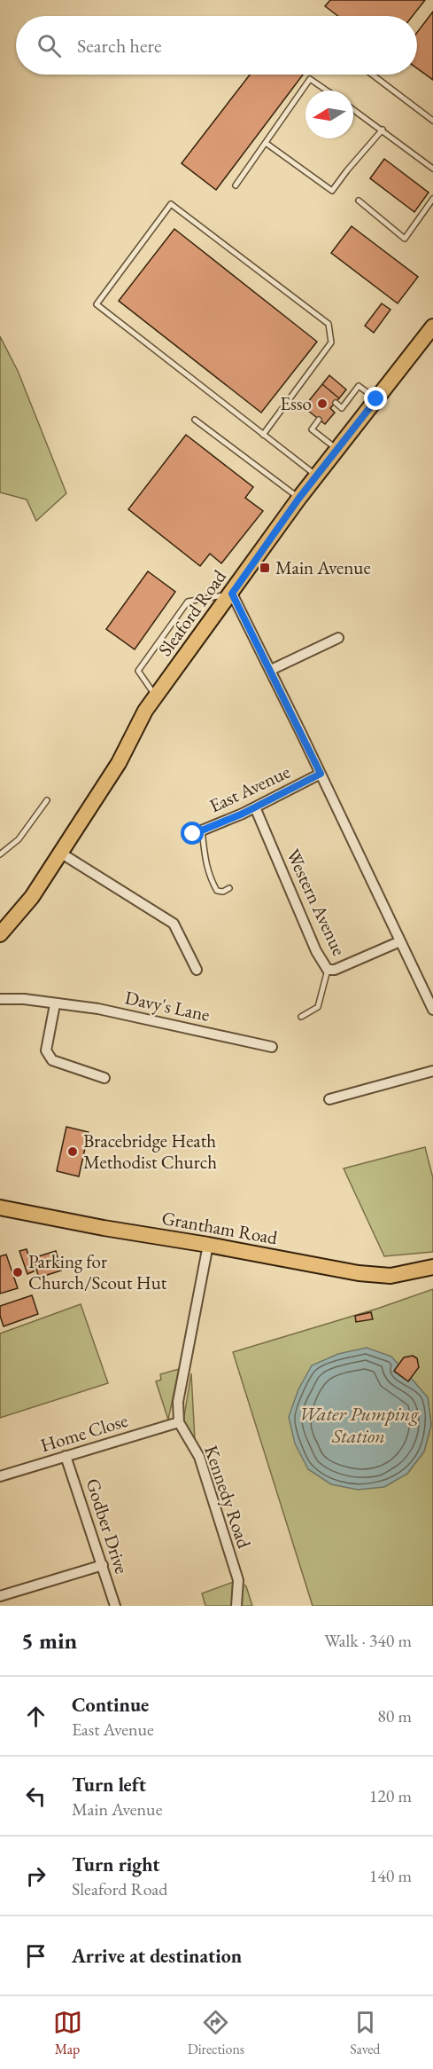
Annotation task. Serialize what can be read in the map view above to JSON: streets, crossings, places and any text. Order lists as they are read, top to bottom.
{
  "streets": {
    "main road": ["Sleaford Road", "Grantham Road"],
    "street": [
      "East Avenue",
      "Western Avenue",
      "Davy's Lane",
      "Home Close",
      "Kennedy Road",
      "Godber Drive"
    ]
  },
  "crossings": [
    ["East Avenue", "Western Avenue"],
    ["Home Close", "Kennedy Road"],
    ["Home Close", "Godber Drive"]
  ],
  "water": ["Water Pumping Station"],
  "places": {
    "other": ["Esso", "Bracebridge Heath Methodist Church", "Parking for Church/Scout Hut"],
    "transit": ["Main Avenue"]
  },
  "north": "left",
  "page": {
    "search": "Search here",
    "heading": ["5 min", "Walk · 340 m"],
    "list": [
      ["Continue", "East Avenue", "80 m"],
      ["Turn left", "Main Avenue", "120 m"],
      ["Turn right", "Sleaford Road", "140 m"],
      "Arrive at destination"
    ],
    "nav": ["Map", "Directions", "Saved"]
  }
}
